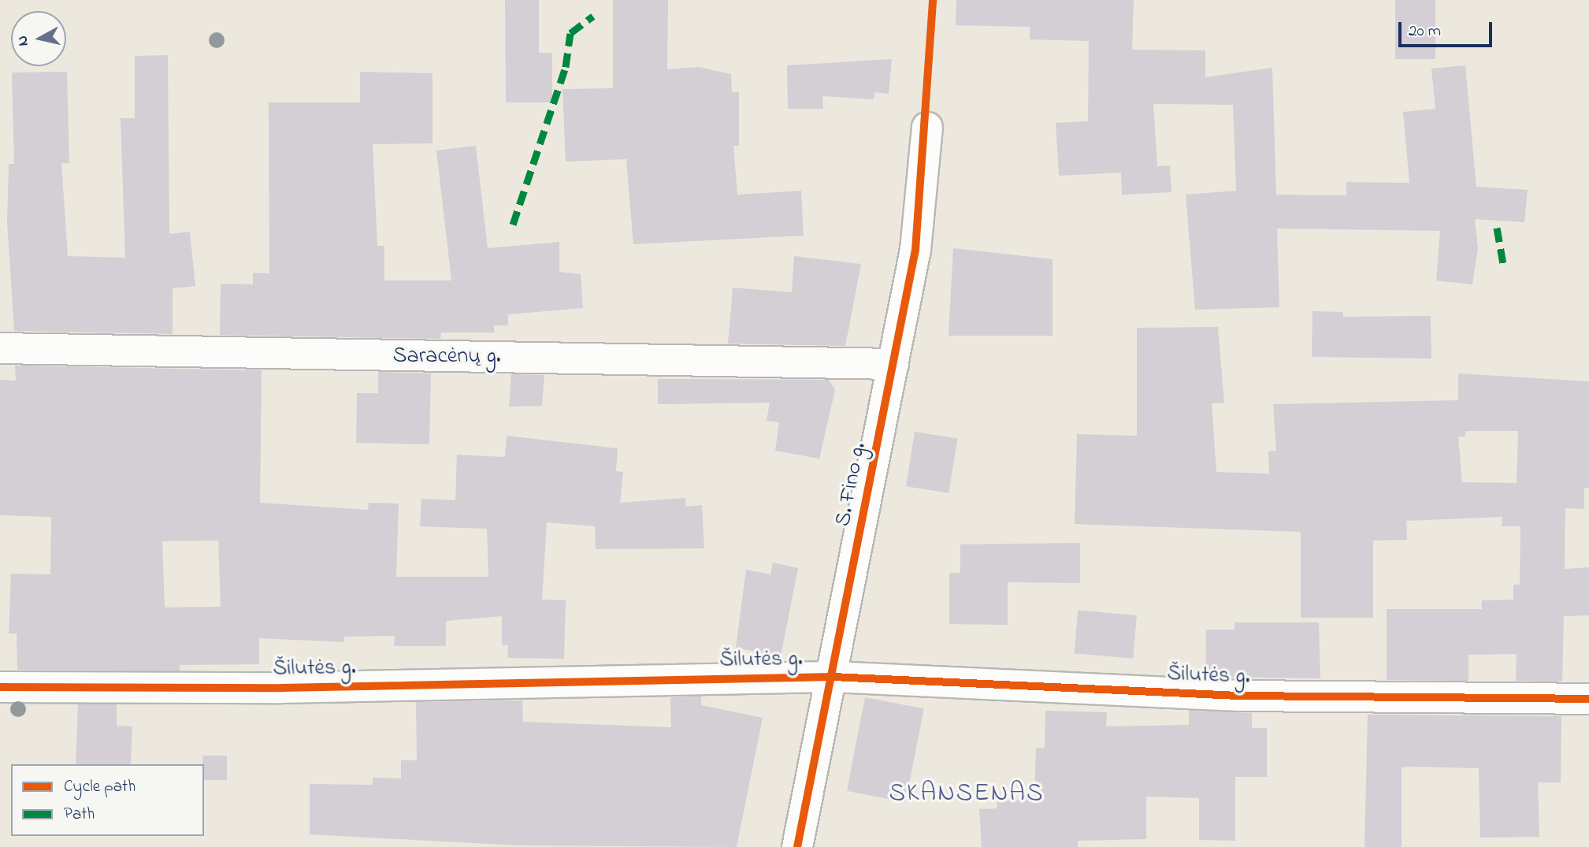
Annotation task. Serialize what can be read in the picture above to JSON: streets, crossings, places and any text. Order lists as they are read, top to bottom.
{
  "streets": {
    "street": ["Saracėnų g.", "S. Fino g.", "Šilutės g."]
  },
  "crossings": [
    ["Saracėnų g.", "S. Fino g."],
    ["S. Fino g.", "Šilutės g."]
  ],
  "districts": ["SKANSENAS"],
  "legend": ["Cycle path", "Path"],
  "scale_bar": "20 m",
  "north": "left"
}
